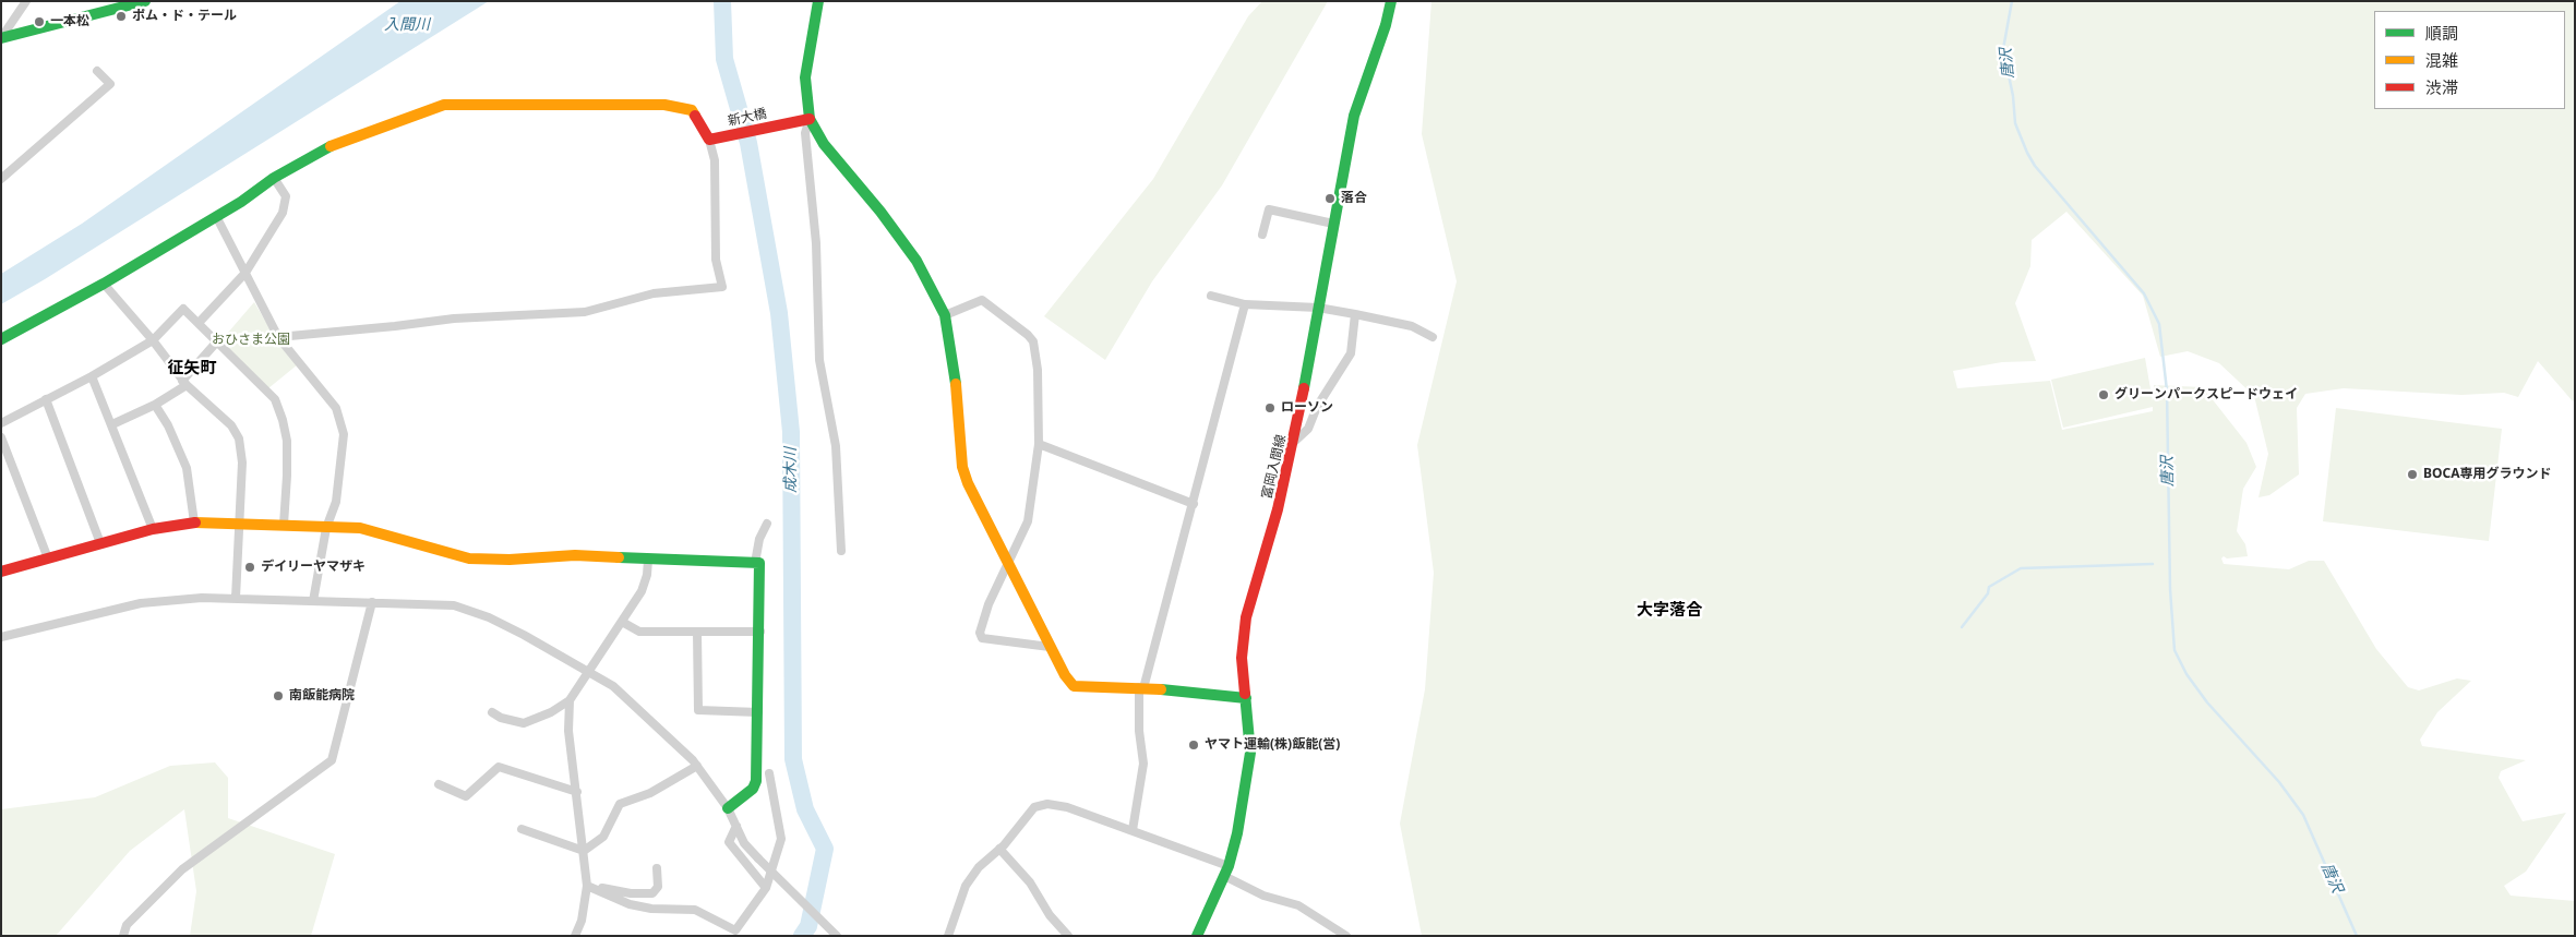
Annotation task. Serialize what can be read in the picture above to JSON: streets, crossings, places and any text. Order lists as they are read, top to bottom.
{
  "streets": {
    "street": ["新大橋", "富岡入間線"]
  },
  "districts": ["征矢町", "大字落合"],
  "water": ["入間川", "唐沢", "成木川"],
  "parks": ["おひさま公園"],
  "places": [
    "ポム・ド・テール",
    "一本松",
    "落合",
    "グリーンパークスピードウェイ",
    "ローソン",
    "BOCA専用グラウンド",
    "デイリーヤマザキ",
    "南飯能病院",
    "ヤマト運輸(株)飯能(営)"
  ],
  "legend": ["順調", "混雑", "渋滞"]
}
